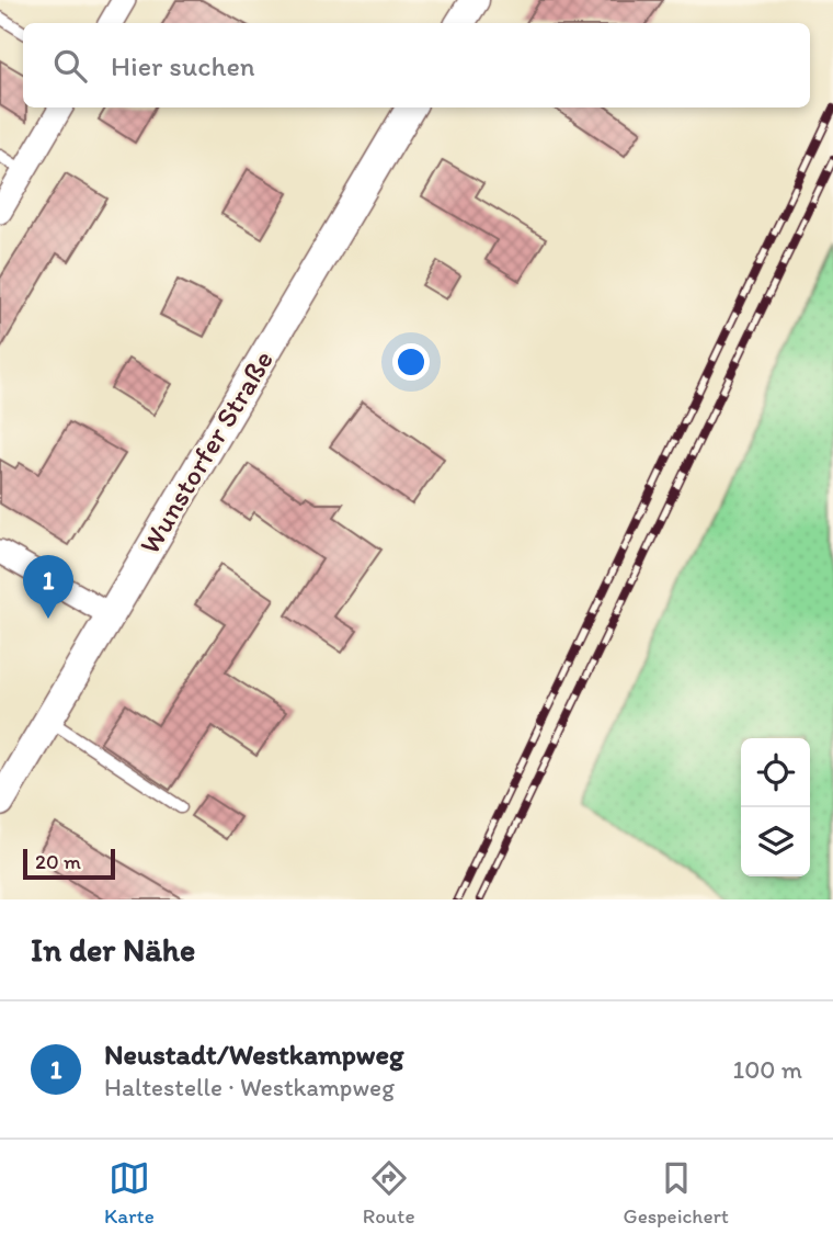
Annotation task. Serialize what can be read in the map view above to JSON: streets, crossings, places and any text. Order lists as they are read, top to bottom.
{
  "streets": {
    "street": ["Wunstorfer Straße"]
  },
  "scale_bar": "20 m",
  "page": {
    "search": "Hier suchen",
    "pins": "1",
    "scale": "20 m",
    "heading": "In der Nähe",
    "list": [
      {
        "mark": "1",
        "name": "Neustadt/Westkampweg",
        "note": "Haltestelle · Westkampweg",
        "value": "100 m"
      }
    ],
    "nav": ["Karte", "Route", "Gespeichert"]
  }
}
